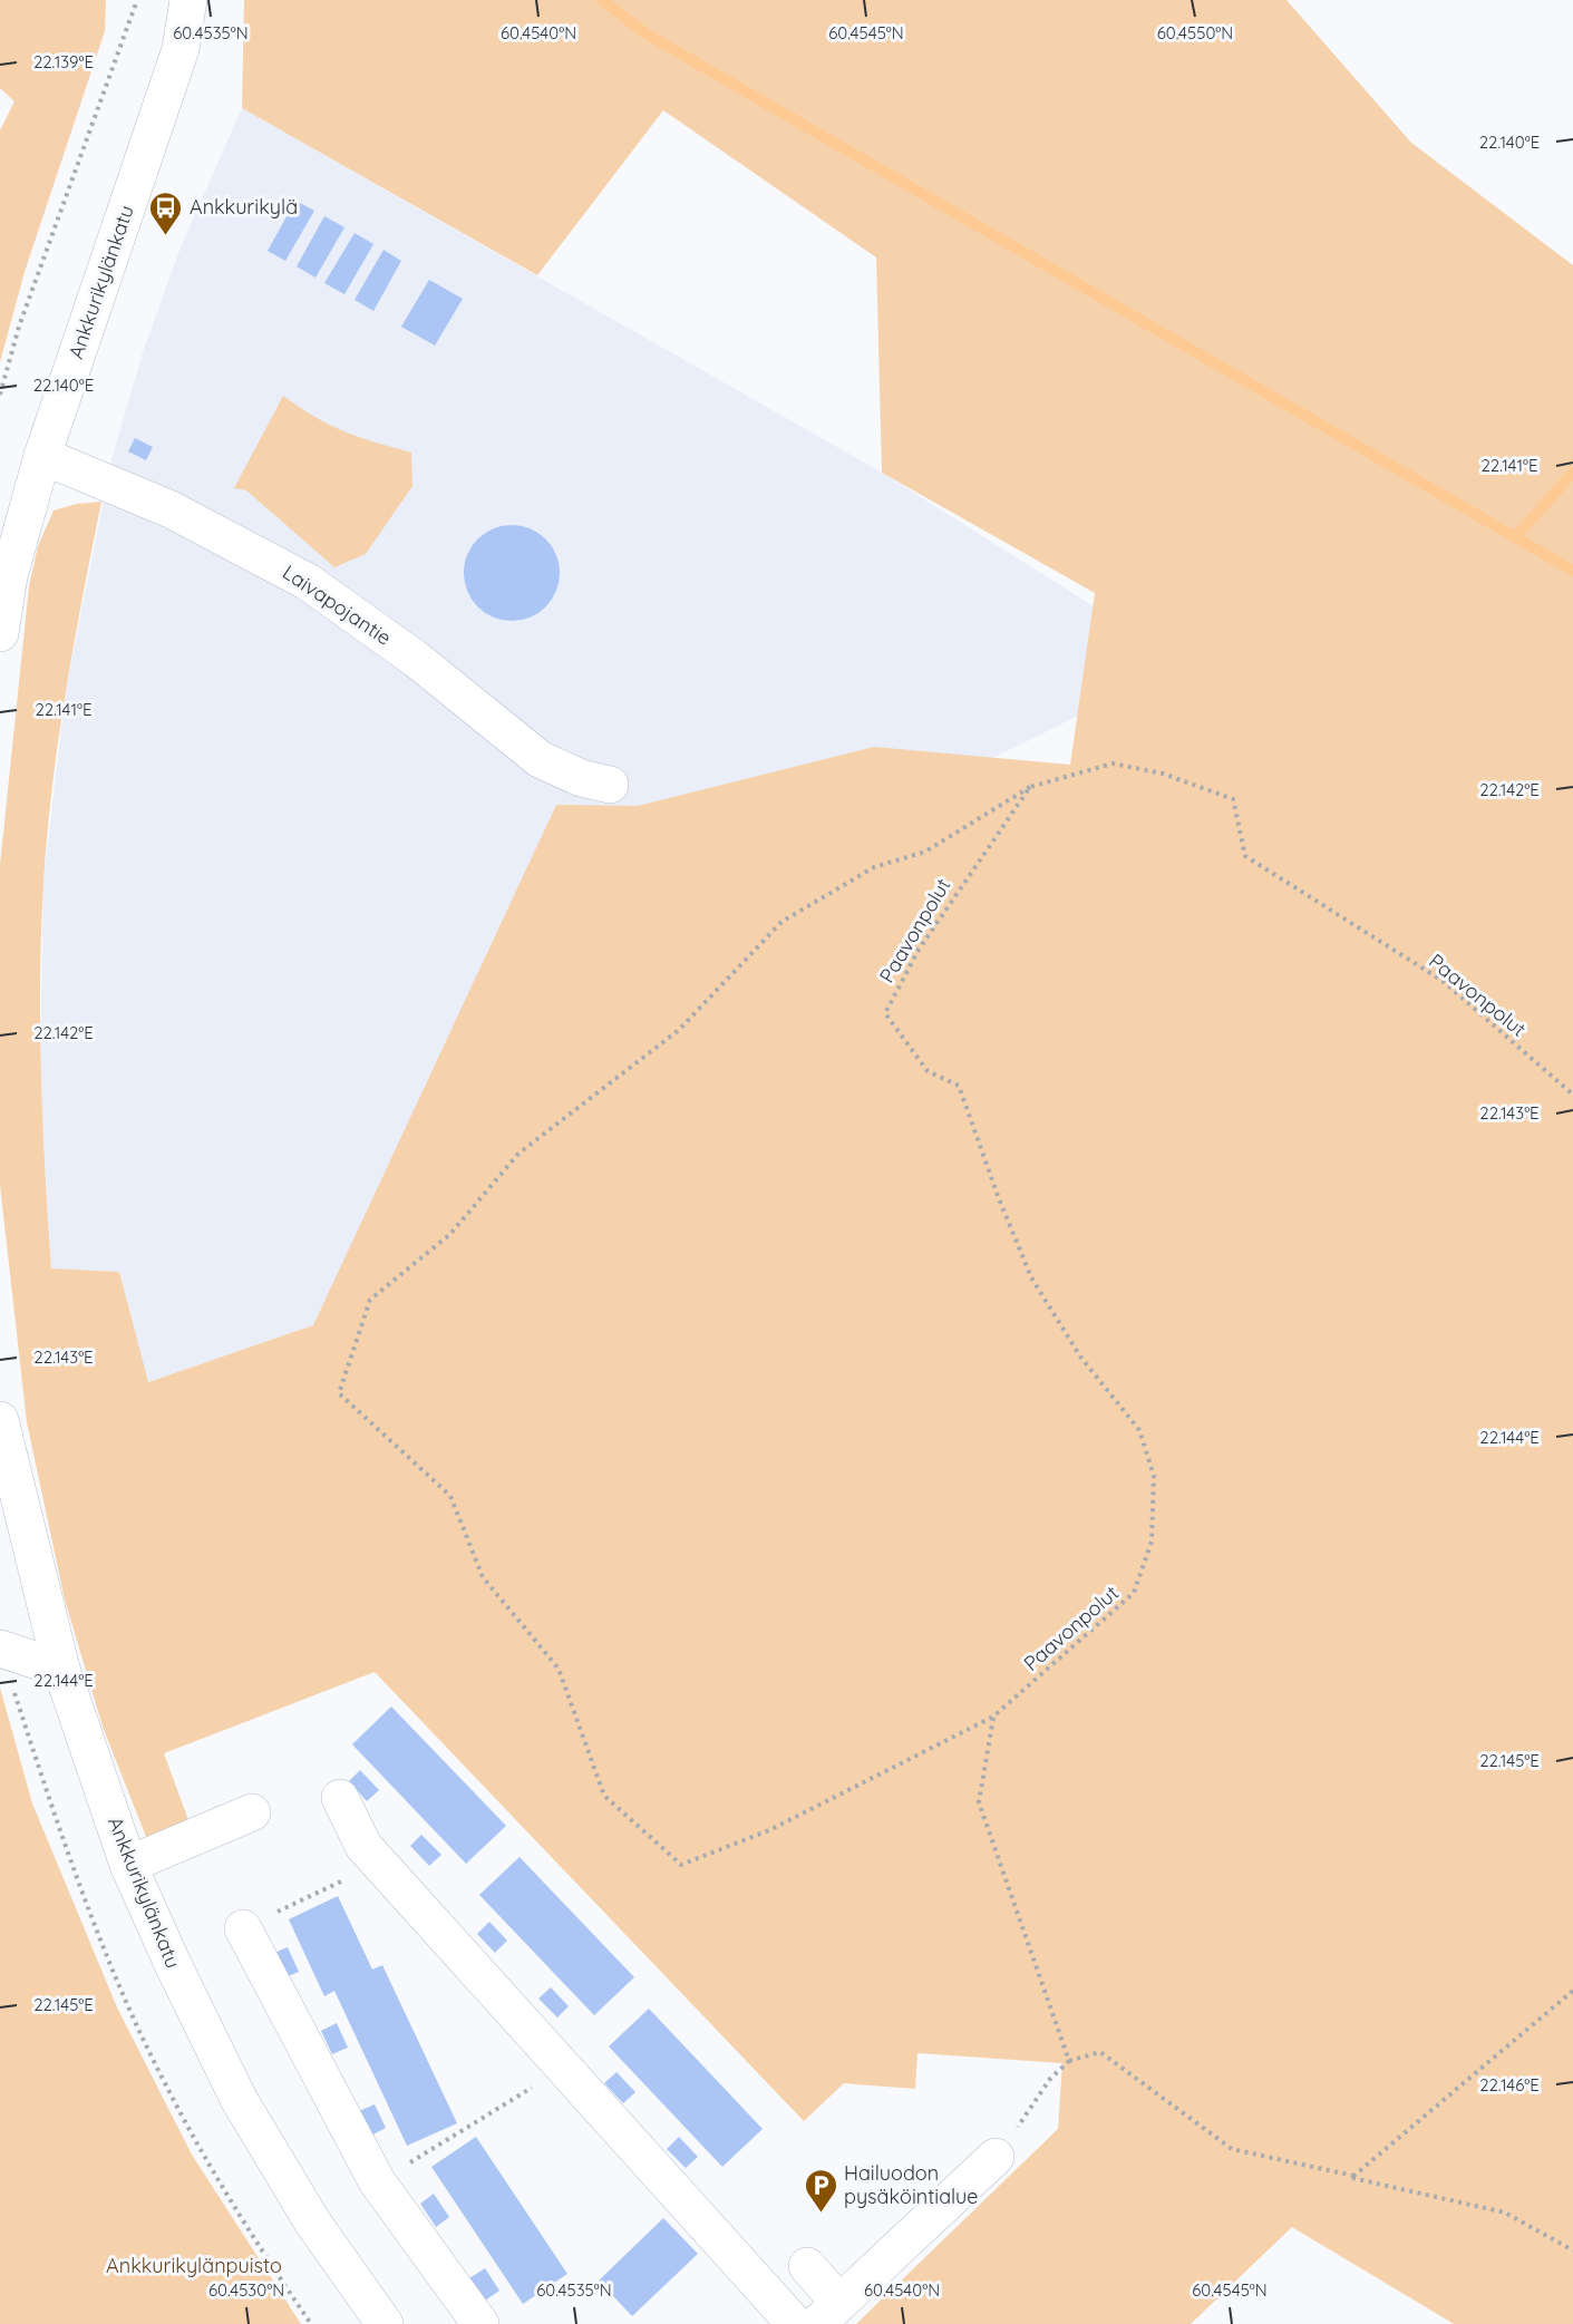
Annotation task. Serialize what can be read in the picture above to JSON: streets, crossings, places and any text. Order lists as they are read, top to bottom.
{
  "streets": {
    "street": ["Ankkurikylänkatu", "Laivapojantie"],
    "path": ["Paavonpolut"]
  },
  "crossings": [
    ["Ankkurikylänkatu", "Laivapojantie"]
  ],
  "parks": ["Ankkurikylänpuisto"],
  "places": {
    "bus stop": ["Ankkurikylä"],
    "parking": ["Hailuodon pysäköintialue"]
  },
  "coordinates": [
    "60.4535°N",
    "60.4540°N",
    "60.4545°N",
    "60.4550°N",
    "22.139°E",
    "22.140°E",
    "22.141°E",
    "22.142°E",
    "22.143°E",
    "22.144°E",
    "22.145°E",
    "22.146°E",
    "60.4530°N"
  ]
}
